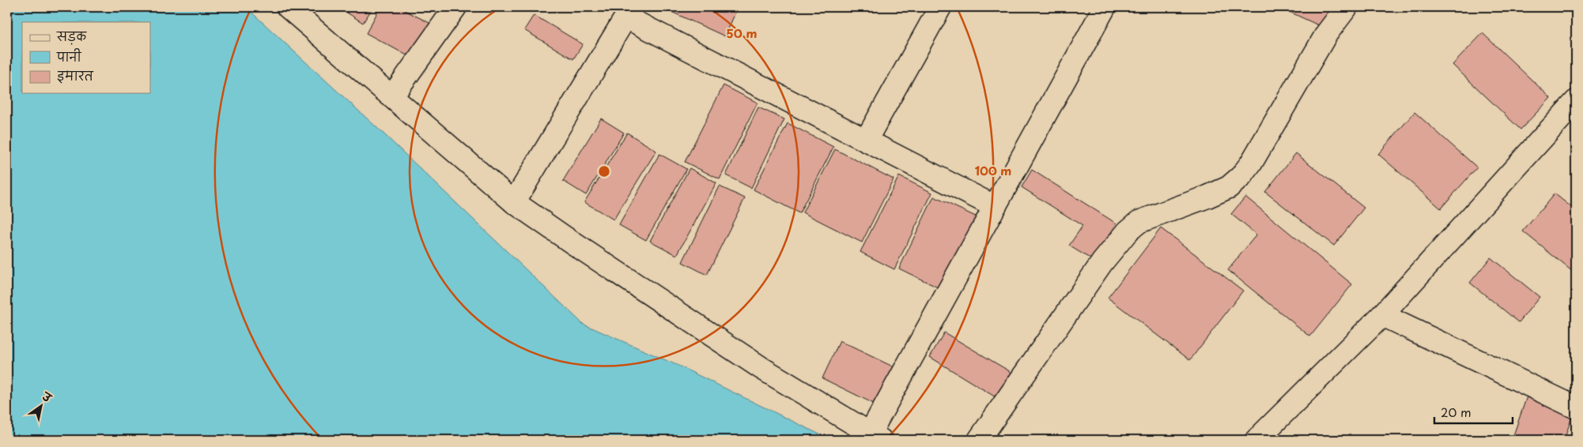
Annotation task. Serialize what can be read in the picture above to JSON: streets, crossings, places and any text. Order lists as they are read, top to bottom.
{
  "legend": ["सड़क", "पानी", "इमारत"],
  "scale_bar": "20 m",
  "north": "top right",
  "rings": ["50 m", "100 m"]
}
